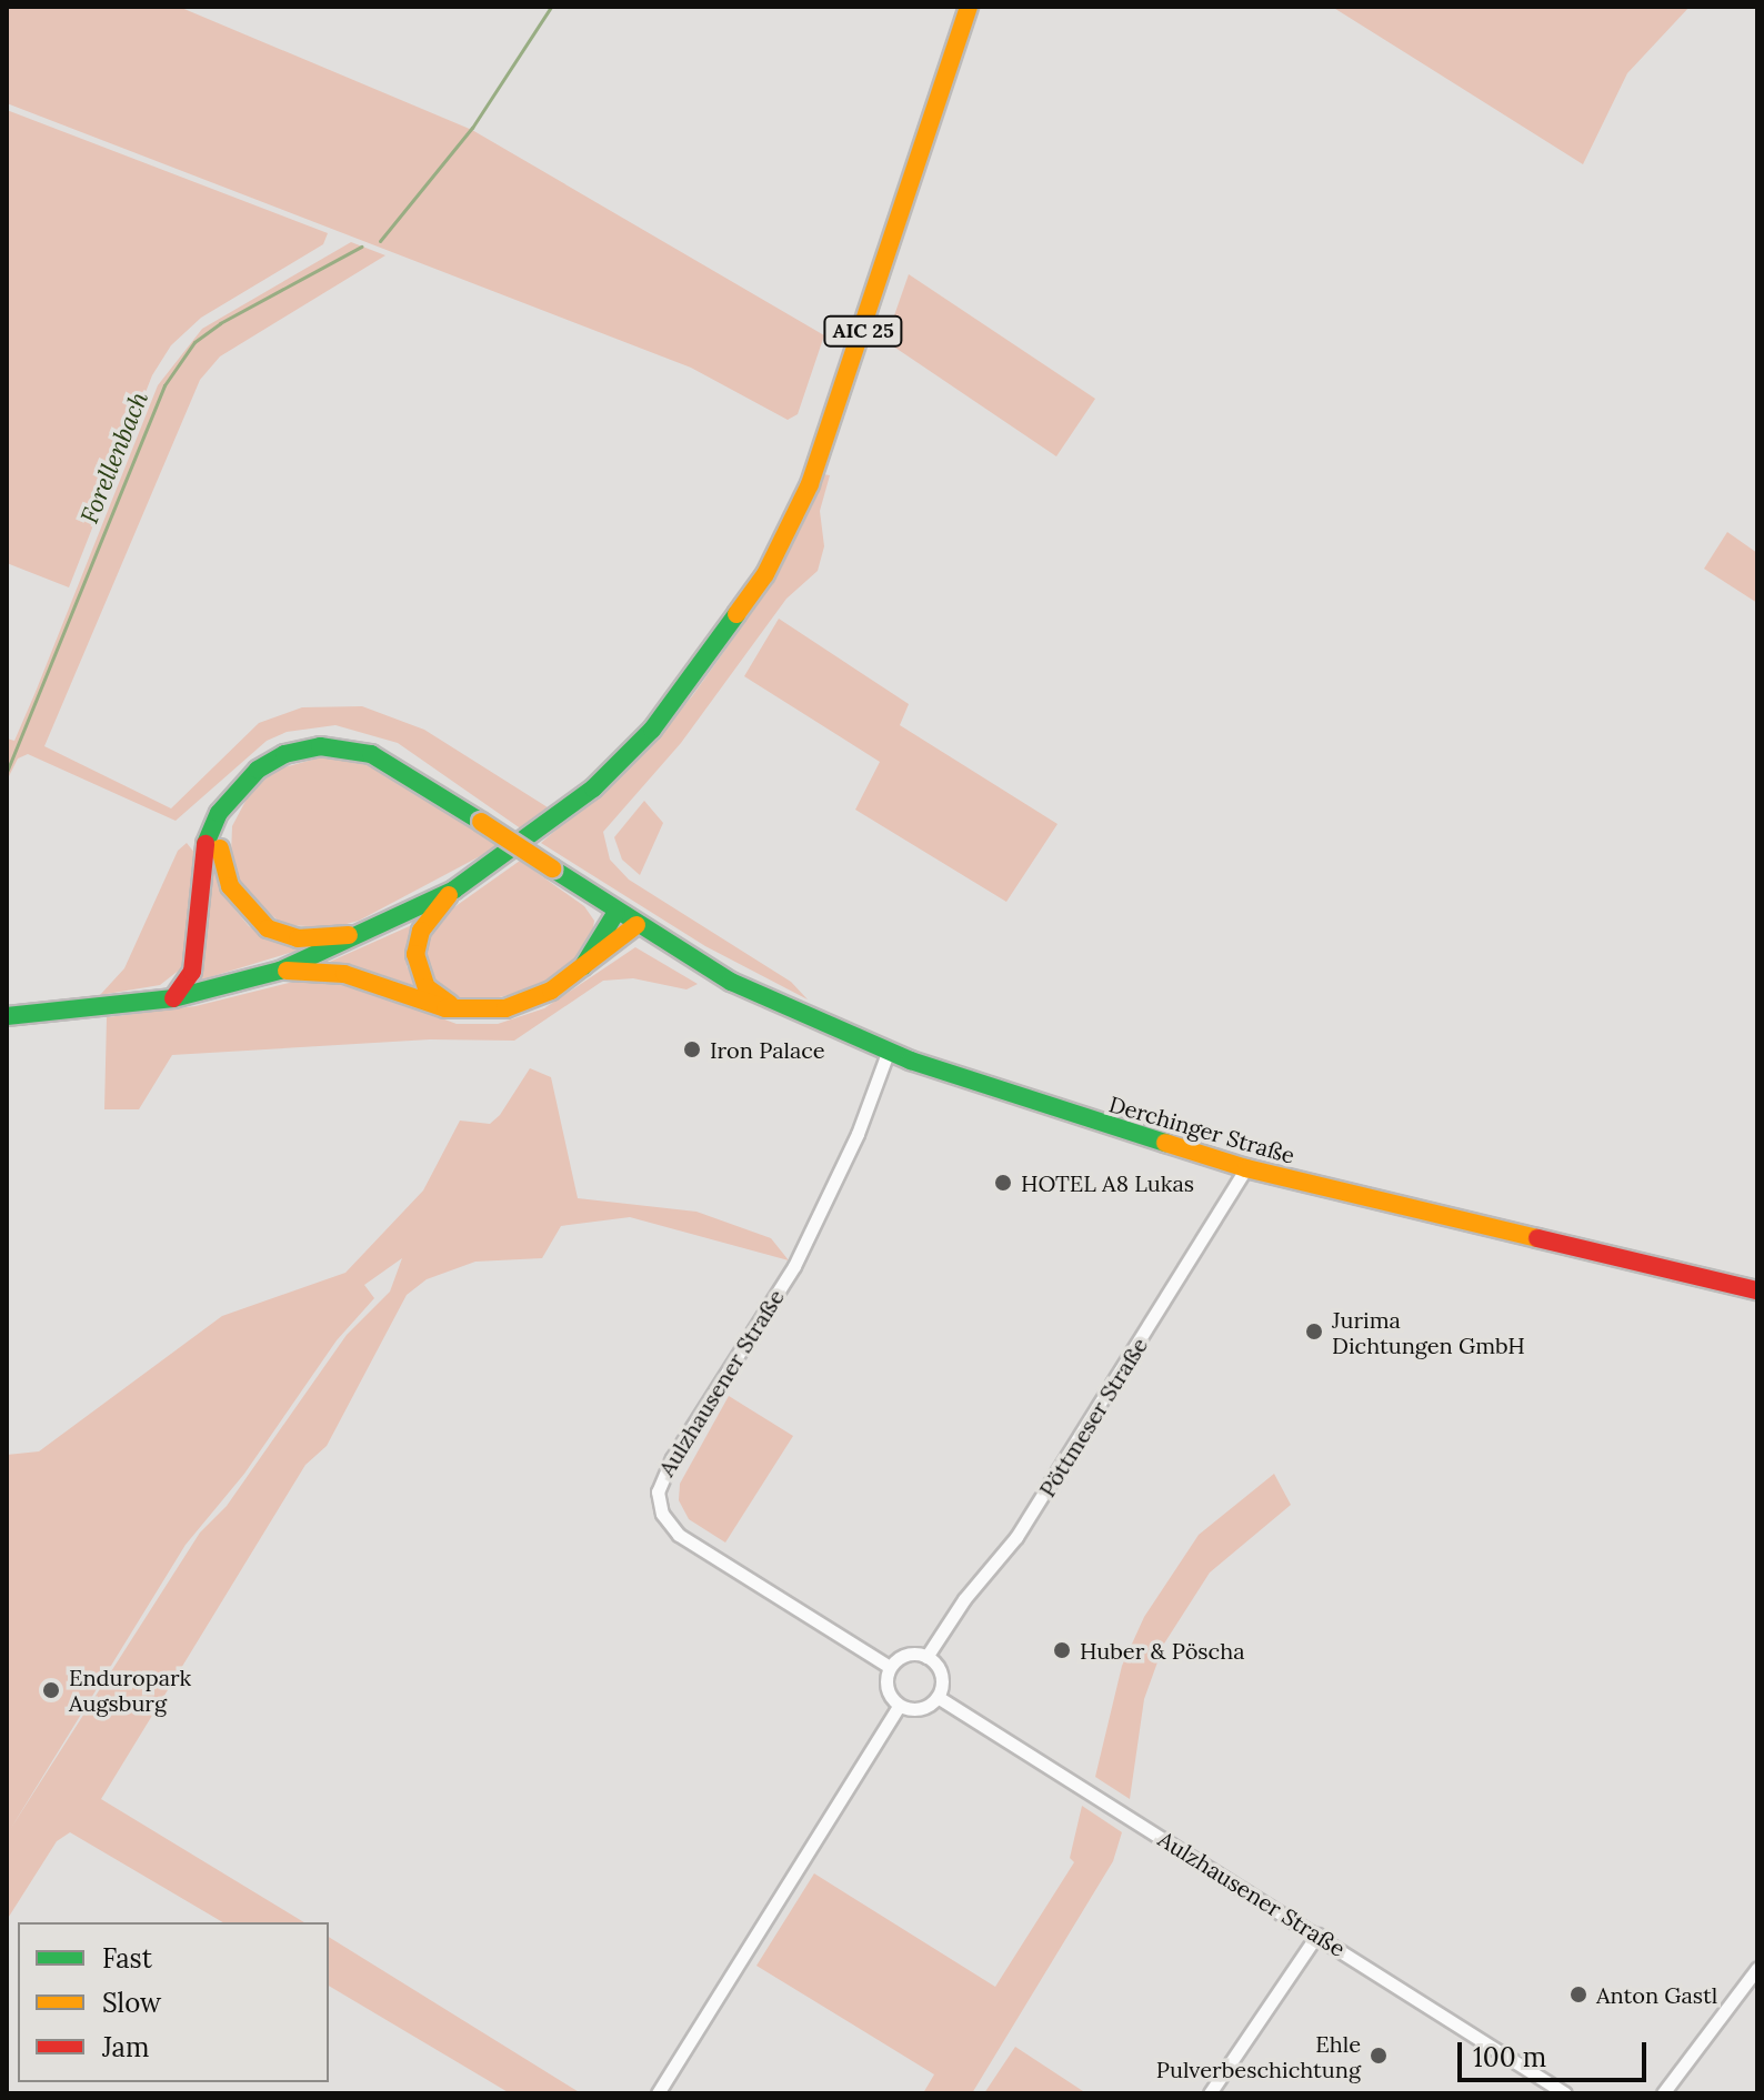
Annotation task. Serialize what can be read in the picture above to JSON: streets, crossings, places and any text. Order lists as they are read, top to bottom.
{
  "streets": {
    "main road": ["AIC 25", "Derchinger Straße"],
    "street": ["Aulzhausener Straße", "Pöttmeser Straße"]
  },
  "crossings": [
    ["Derchinger Straße", "Aulzhausener Straße"],
    ["Derchinger Straße", "Pöttmeser Straße"],
    ["Aulzhausener Straße", "Pöttmeser Straße"]
  ],
  "water": ["Forellenbach"],
  "places": [
    "Iron Palace",
    "HOTEL A8 Lukas",
    "Jurima Dichtungen GmbH",
    "Huber & Pöscha",
    "Enduropark Augsburg",
    "Anton Gastl",
    "Ehle Pulverbeschichtung"
  ],
  "legend": ["Fast", "Slow", "Jam"],
  "scale_bar": "100 m"
}
